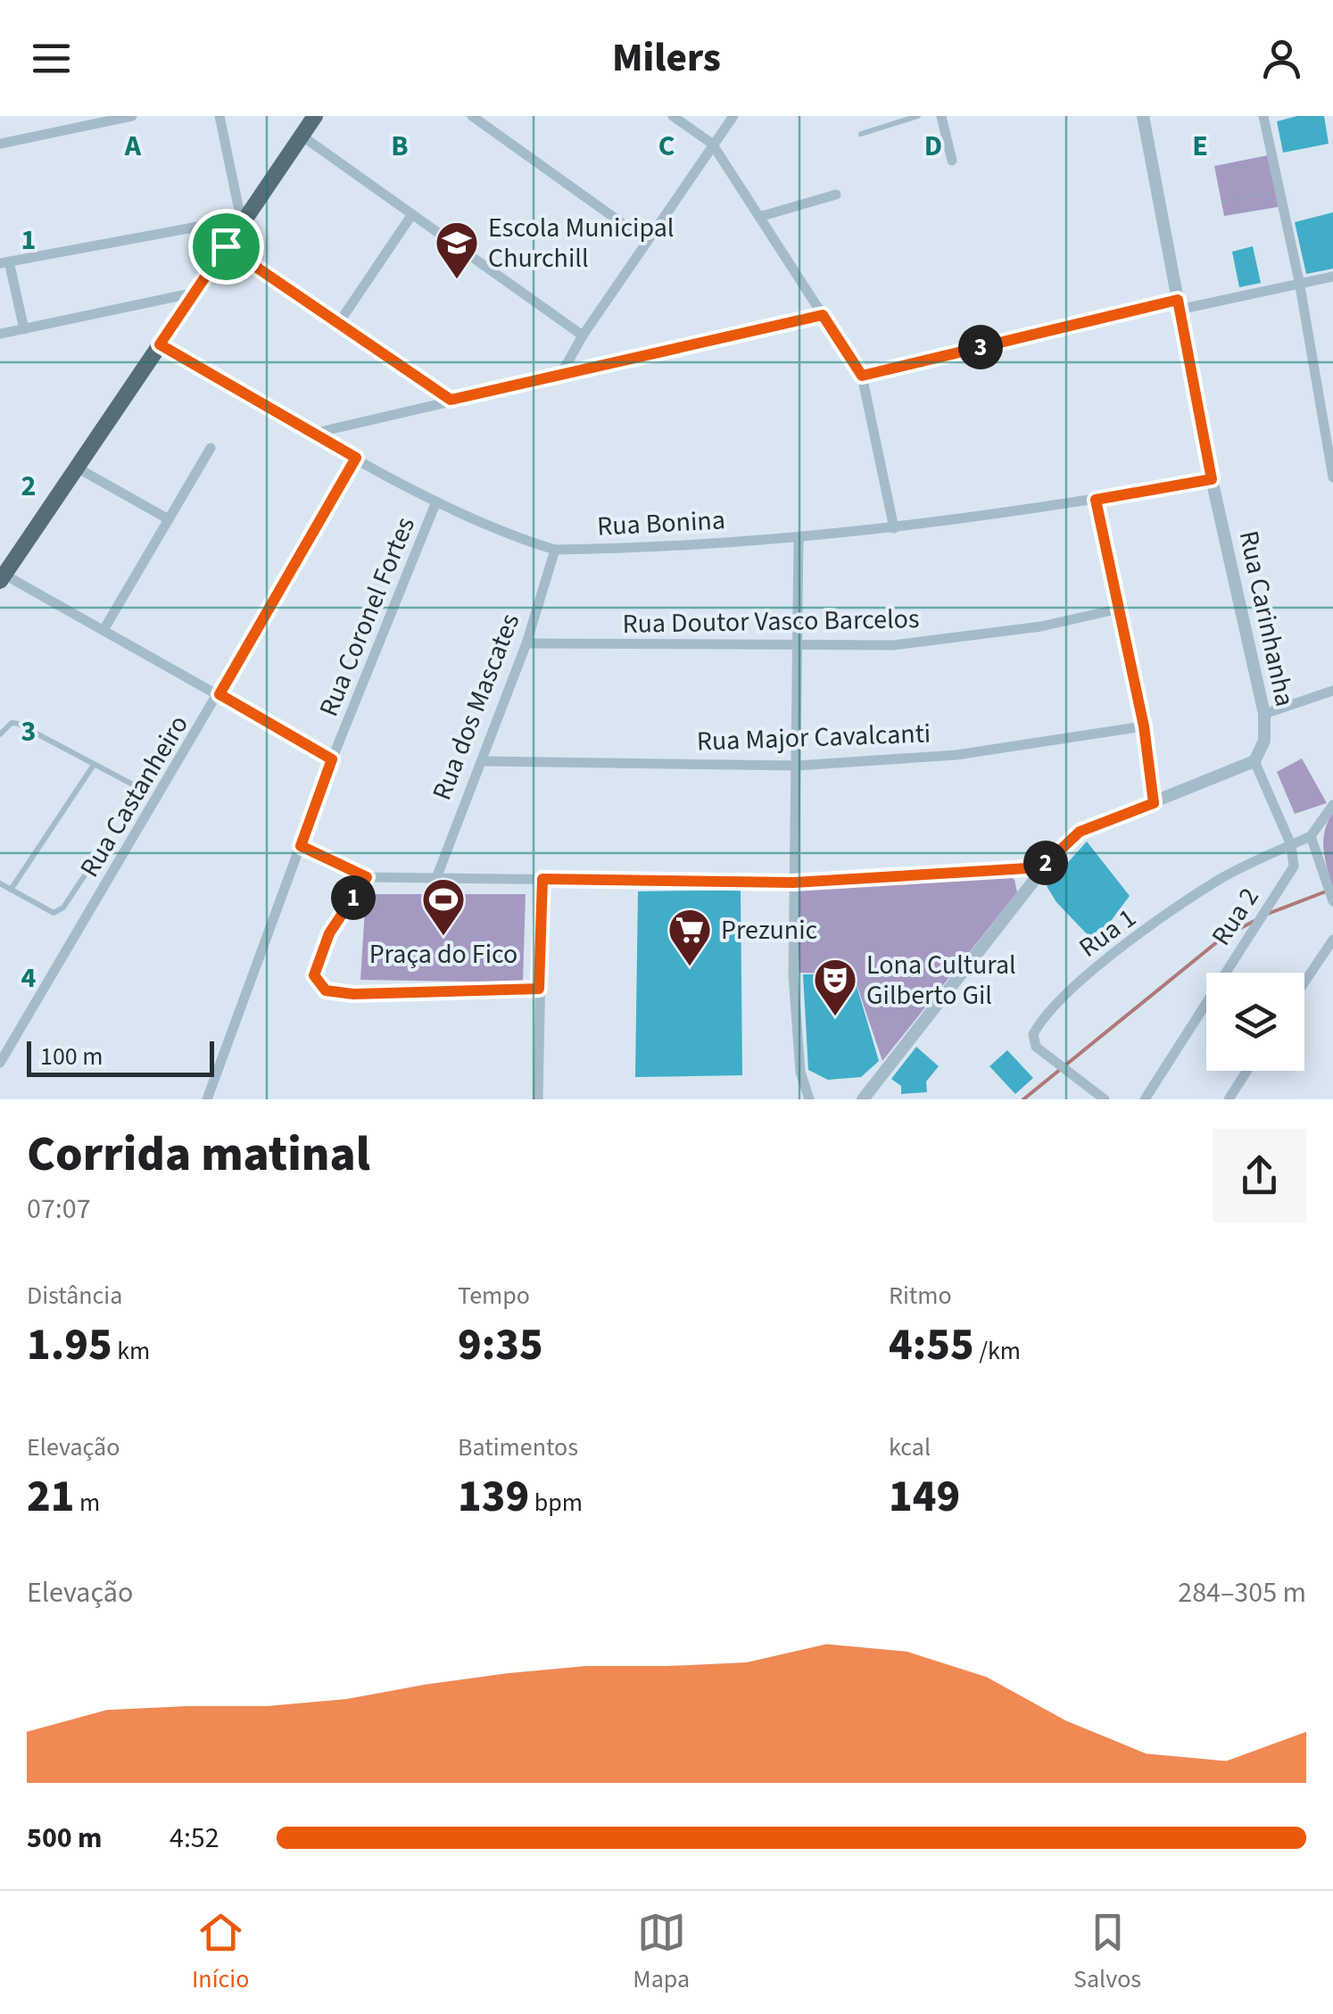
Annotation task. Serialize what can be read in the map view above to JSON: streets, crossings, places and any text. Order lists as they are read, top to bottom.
{
  "streets": {
    "street": [
      "Rua Bonina",
      "Rua Coronel Fortes",
      "Rua Carinhanha",
      "Rua Doutor Vasco Barcelos",
      "Rua dos Mascates",
      "Rua Major Cavalcanti",
      "Rua Castanheiro",
      "Rua 2",
      "Rua 1"
    ]
  },
  "crossings": [
    ["Rua Bonina", "Rua Coronel Fortes"],
    ["Rua Bonina", "Rua Carinhanha"],
    ["Rua Bonina", "Rua dos Mascates"],
    ["Rua Bonina", "Rua Castanheiro"],
    ["Rua Doutor Vasco Barcelos", "Rua dos Mascates"],
    ["Rua dos Mascates", "Rua Major Cavalcanti"],
    ["Rua 2", "Rua 1"]
  ],
  "places": {
    "school or university": ["Escola Municipal Churchill"],
    "sports": ["Praça do Fico"],
    "supermarket": ["Prezunic"],
    "theatre": ["Lona Cultural Gilberto Gil"]
  },
  "scale_bar": "100 m",
  "page": {
    "header": "Milers",
    "pins": ["3", "2", "1"],
    "scale": "100 m",
    "heading": ["Corrida matinal", "07:07"],
    "stats": [
      ["Distância", "1.95 km"],
      ["Tempo", "9:35"],
      ["Ritmo", "4:55 /km"],
      ["Elevação", "21 m"],
      ["Batimentos", "139 bpm"],
      ["kcal", "149"]
    ],
    "chart": ["Elevação", "284–305 m"],
    "list": [
      {
        "name": "500 m",
        "note": "4:52"
      }
    ],
    "tabs": ["Início", "Mapa", "Salvos"]
  },
  "grid": {
    "columns": [
      "A",
      "B",
      "C",
      "D",
      "E"
    ],
    "rows": [
      "1",
      "2",
      "3",
      "4"
    ]
  }
}
